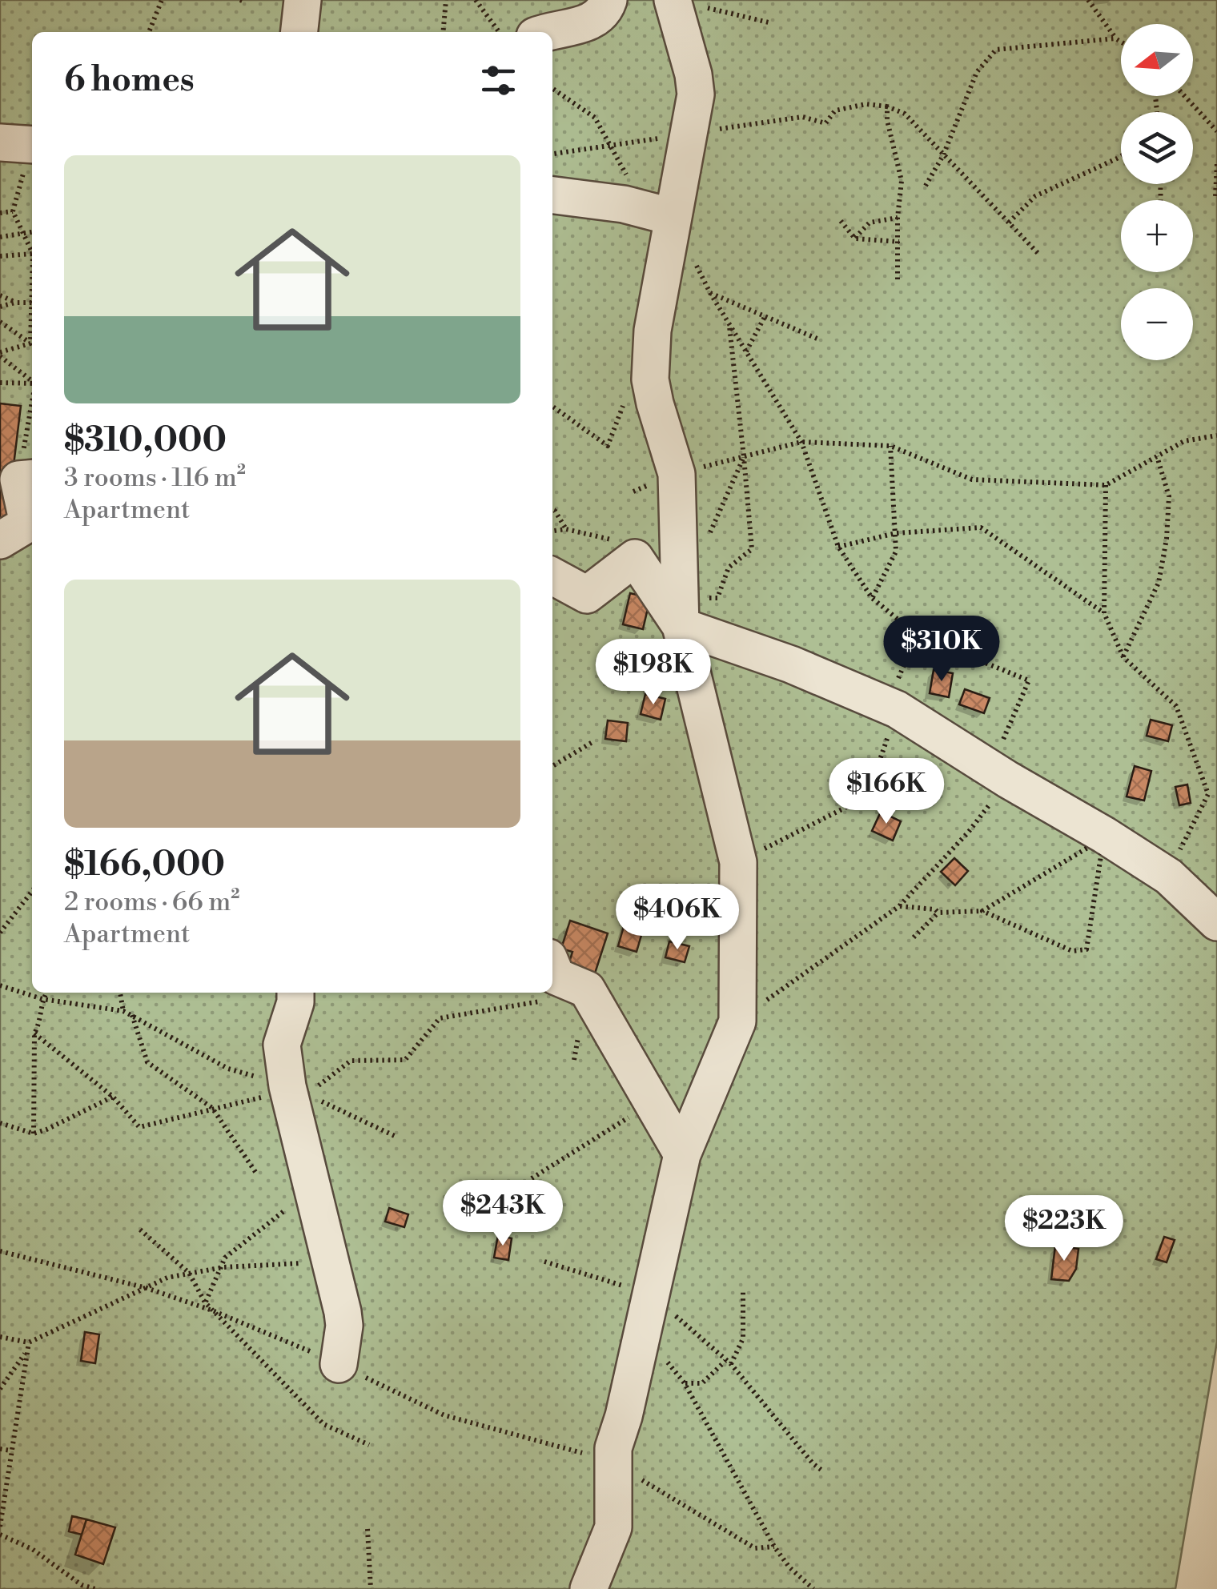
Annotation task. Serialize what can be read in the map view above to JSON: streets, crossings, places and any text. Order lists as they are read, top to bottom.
{
  "north": "left",
  "page": {
    "map_buttons": ["+", "−"],
    "heading": "6 homes",
    "list": [
      {
        "name": "$310,000",
        "note": "3 rooms · 116 m² · Apartment"
      },
      {
        "name": "$166,000",
        "note": "2 rooms · 66 m² · Apartment"
      }
    ],
    "price": [
      "$310K",
      "$198K",
      "$166K",
      "$406K",
      "$243K",
      "$223K"
    ]
  }
}
